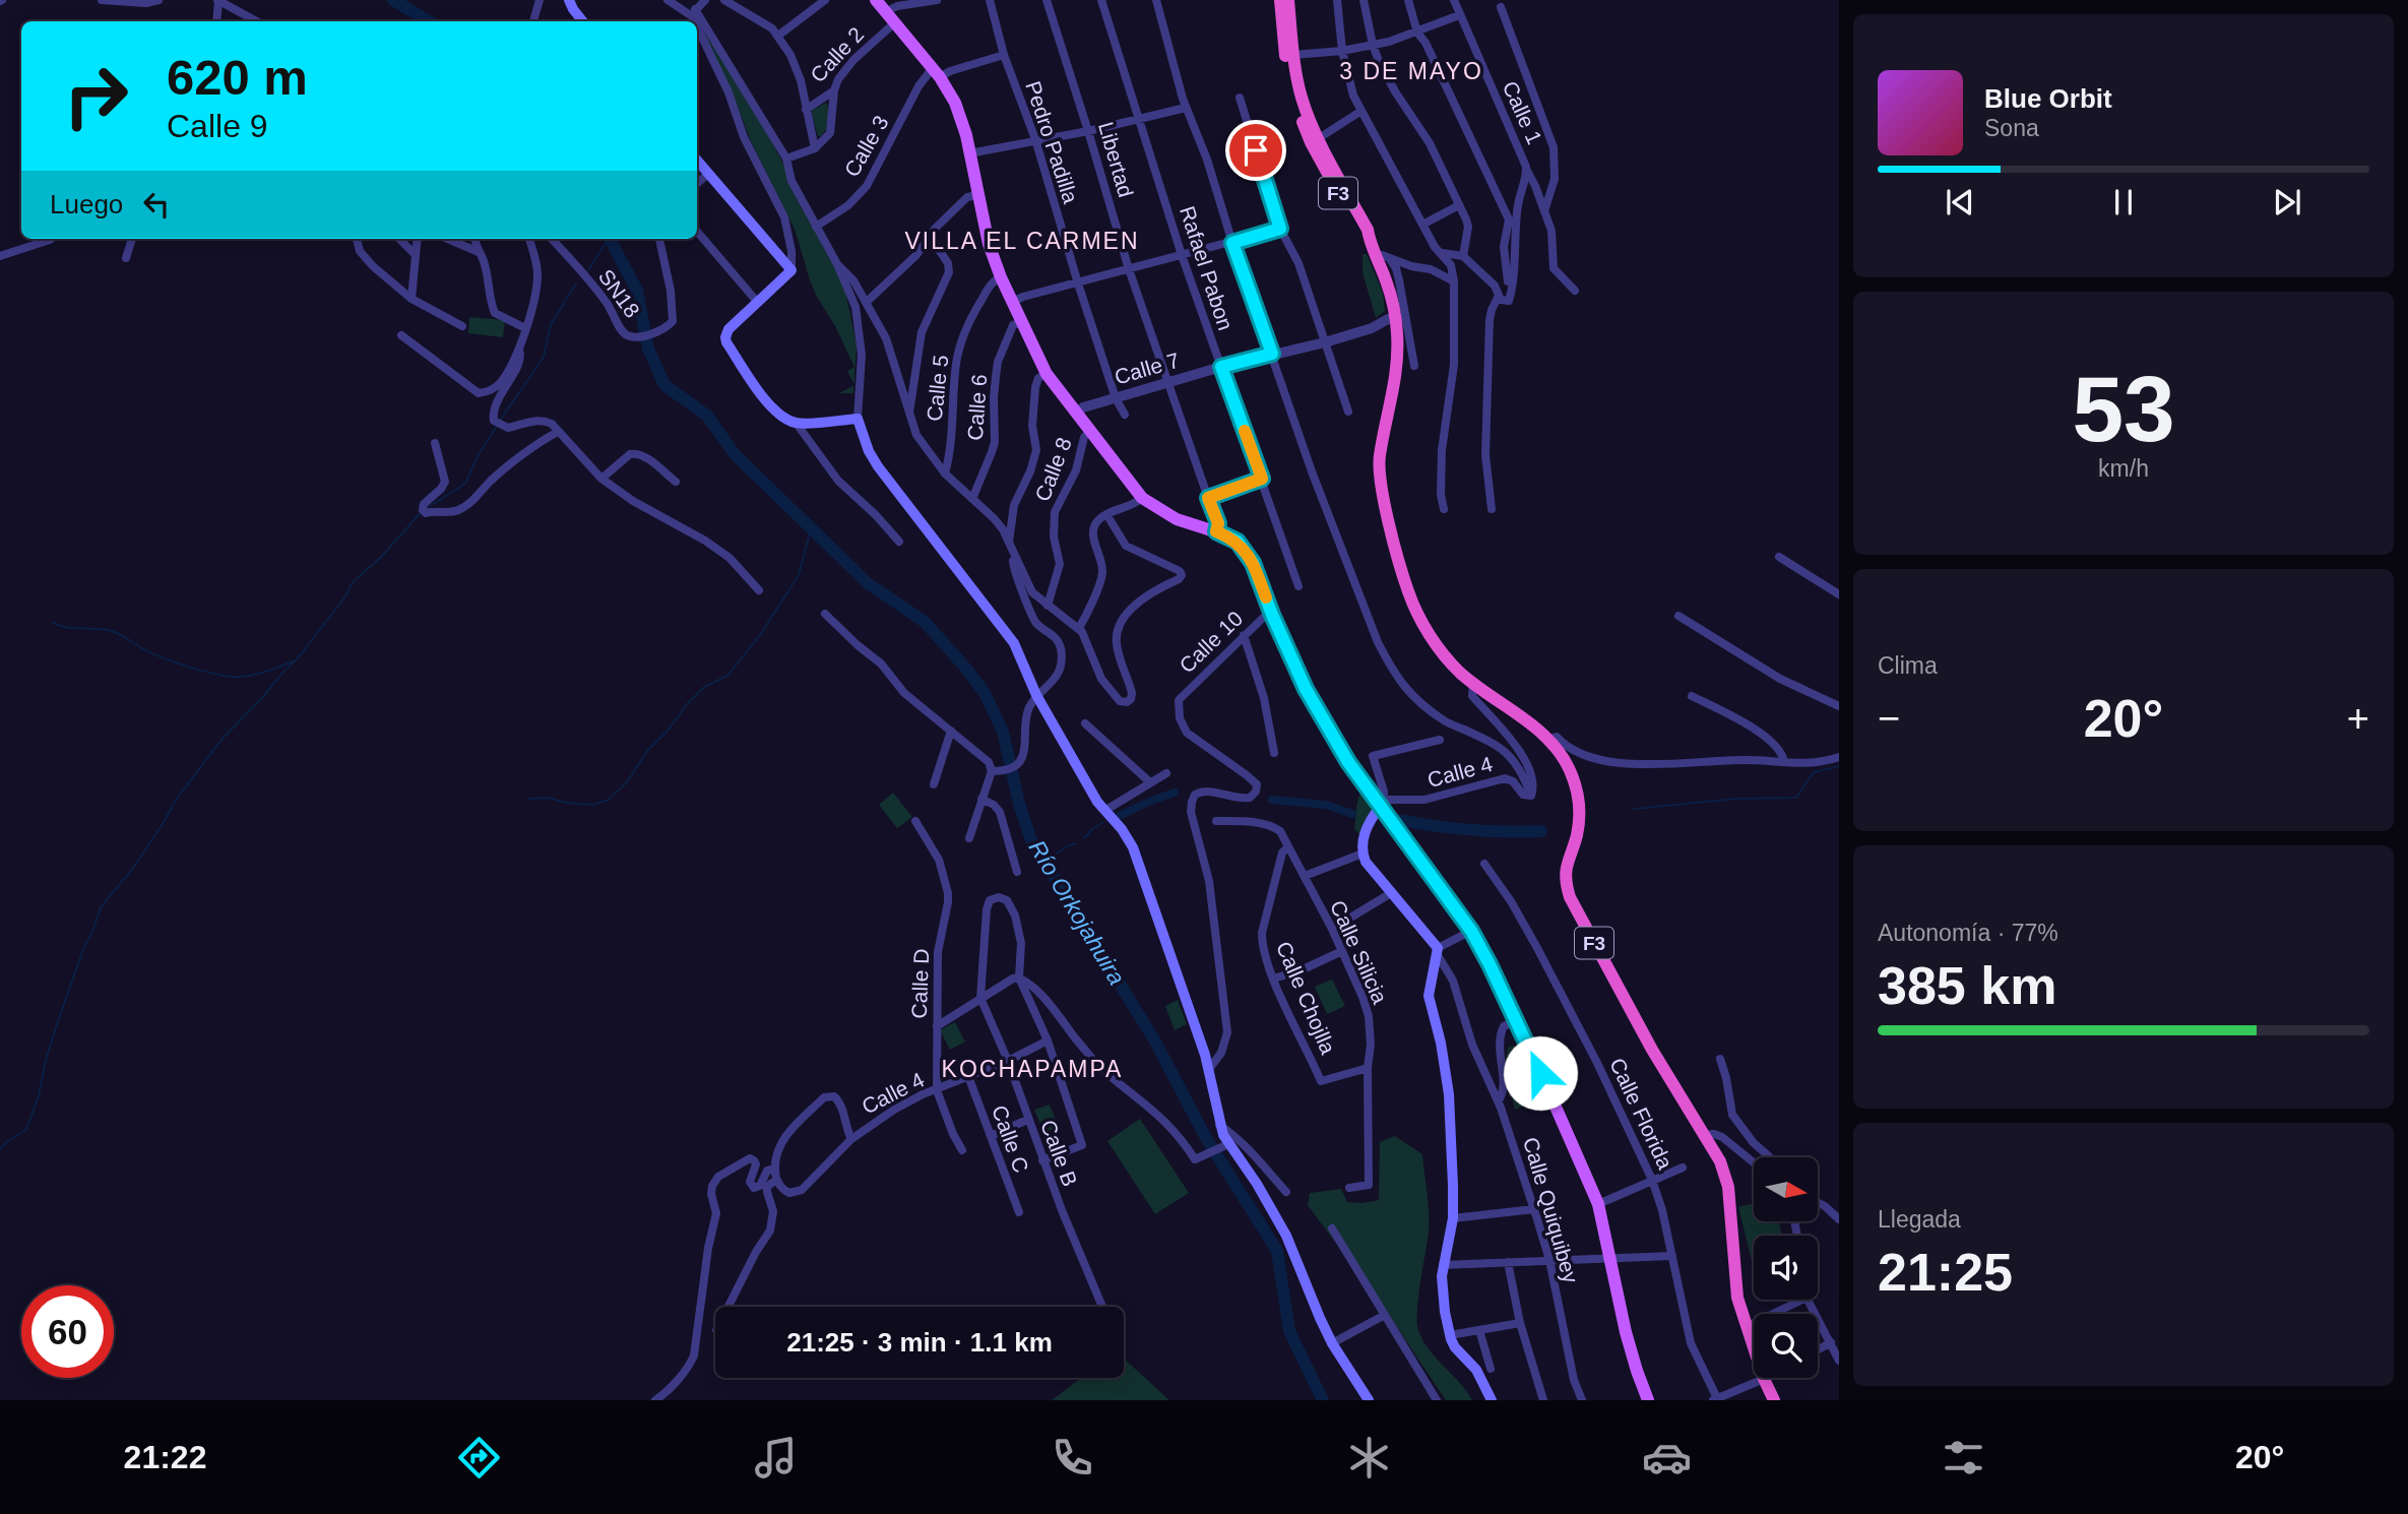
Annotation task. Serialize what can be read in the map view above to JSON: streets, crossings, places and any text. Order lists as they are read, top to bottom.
{
  "streets": {
    "highway": ["F3"],
    "street": [
      "Calle 2",
      "Calle 1",
      "Pedro Padilla",
      "Calle 3",
      "Libertad",
      "Rafael Pabon",
      "SN18",
      "Calle 7",
      "Calle 5",
      "Calle 6",
      "Calle 8",
      "Calle 10",
      "Calle 4",
      "Calle Silicia",
      "Calle D",
      "Calle Chojlla",
      "Calle Florida",
      "Calle C",
      "Calle B",
      "Calle Quiquibey"
    ]
  },
  "crossings": [
    ["Pedro Padilla", "Calle 7"],
    ["Libertad", "Calle 7"],
    ["F3", "Calle 7"],
    ["F3", "Calle 4"],
    ["Rafael Pabon", "Calle 7"],
    ["Calle 4", "Calle D"],
    ["Calle 4", "Calle C"],
    ["Calle 4", "Calle B"],
    ["Calle Silicia", "Calle Chojlla"]
  ],
  "districts": ["3 DE MAYO", "VILLA EL CARMEN", "KOCHAPAMPA"],
  "water": ["Río Orkojahuira"],
  "north": "right",
  "page": {
    "turn": ["620 m", "Calle 9"],
    "song": ["Blue Orbit", "Sona"],
    "then": "Luego",
    "tile": [
      ["53", "km/h"],
      "Clima",
      ["Autonomía · 77%", "385 km"],
      ["Llegada", "21:25"]
    ],
    "heat": ["−", "20°", "+"],
    "limit": "60",
    "trip": "21:25 · 3 min · 1.1 km",
    "tabs": ["21:22", "20°"]
  }
}
